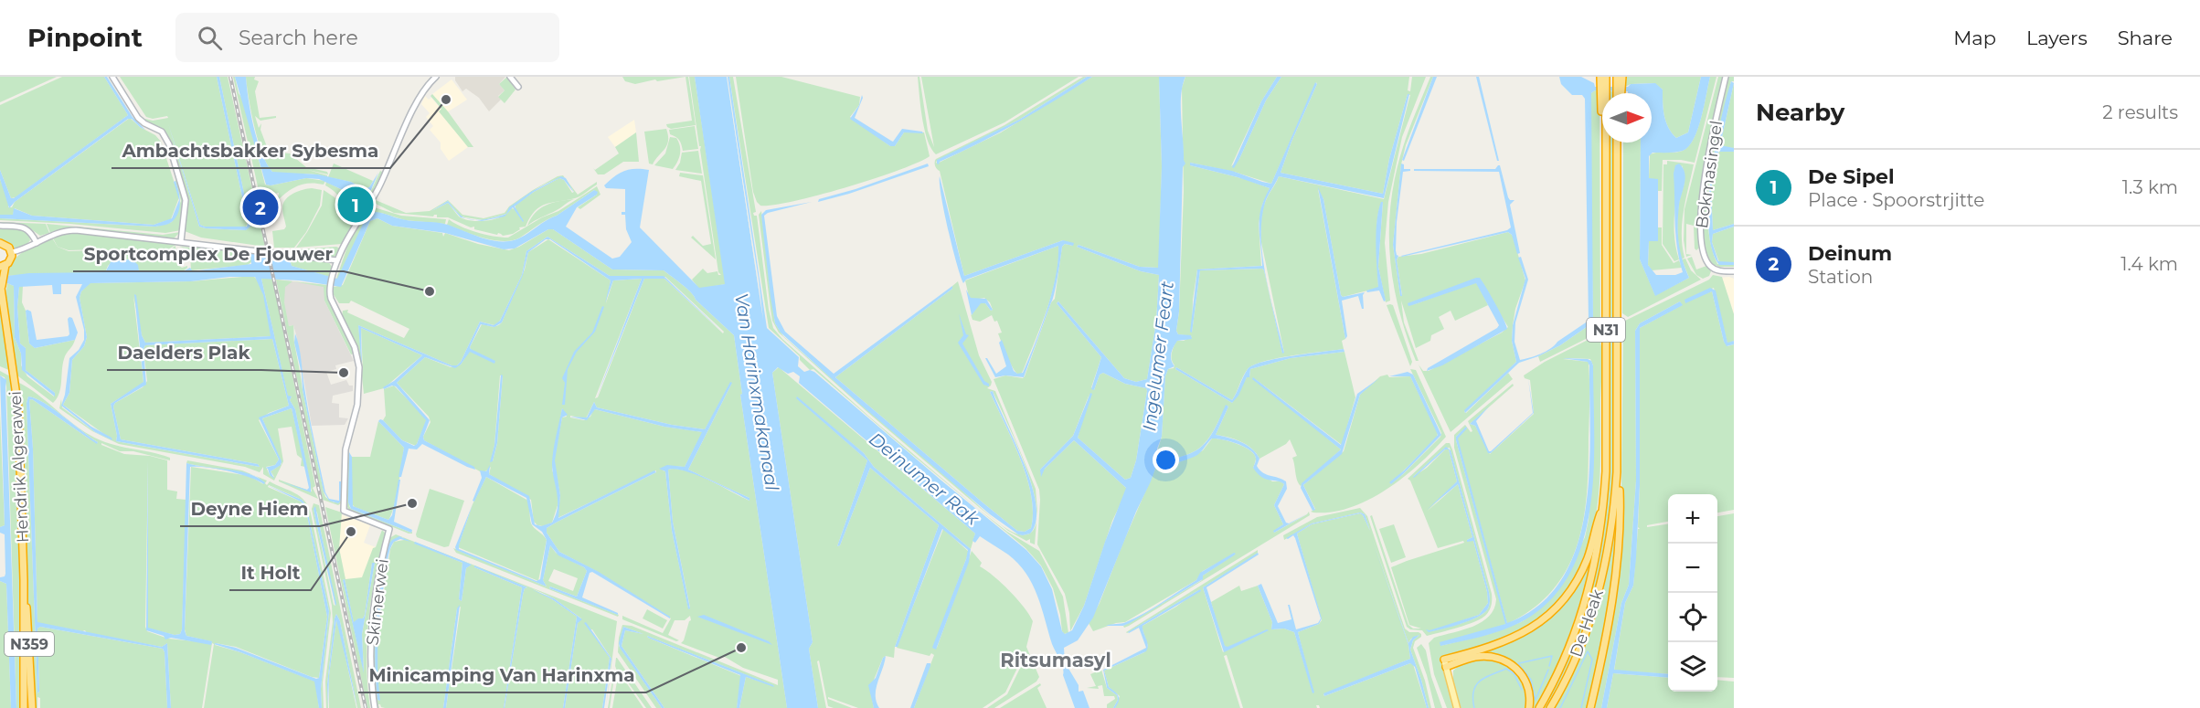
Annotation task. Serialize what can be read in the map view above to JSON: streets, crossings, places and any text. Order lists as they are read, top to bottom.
{
  "streets": {
    "highway": [
      "N31",
      "Hendrik Algerawei",
      "De Heak",
      "N359"
    ],
    "street": ["Bokmasingel", "Skimerwei"]
  },
  "crossings": [
    ["N31", "De Heak"],
    ["Hendrik Algerawei", "N359"]
  ],
  "districts": ["Ritsumasyl"],
  "water": ["Ingelumer Feart", "Van Harinxmakanaal", "Deinumer Rak"],
  "places": [
    "Ambachtsbakker Sybesma",
    "Sportcomplex De Fjouwer",
    "Daelders Plak",
    "Deyne Hiem",
    "It Holt",
    "Minicamping Van Harinxma"
  ],
  "north": "right",
  "page": {
    "header": "Pinpoint",
    "search": "Search here",
    "nav": ["Map", "Layers", "Share"],
    "heading": ["Nearby", "2 results"],
    "list": [
      {
        "mark": "1",
        "name": "De Sipel",
        "note": "Place · Spoorstrjitte",
        "value": "1.3 km"
      },
      {
        "mark": "2",
        "name": "Deinum",
        "note": "Station",
        "value": "1.4 km"
      }
    ],
    "pins": ["1", "2"],
    "map_buttons": ["+", "−"]
  }
}
